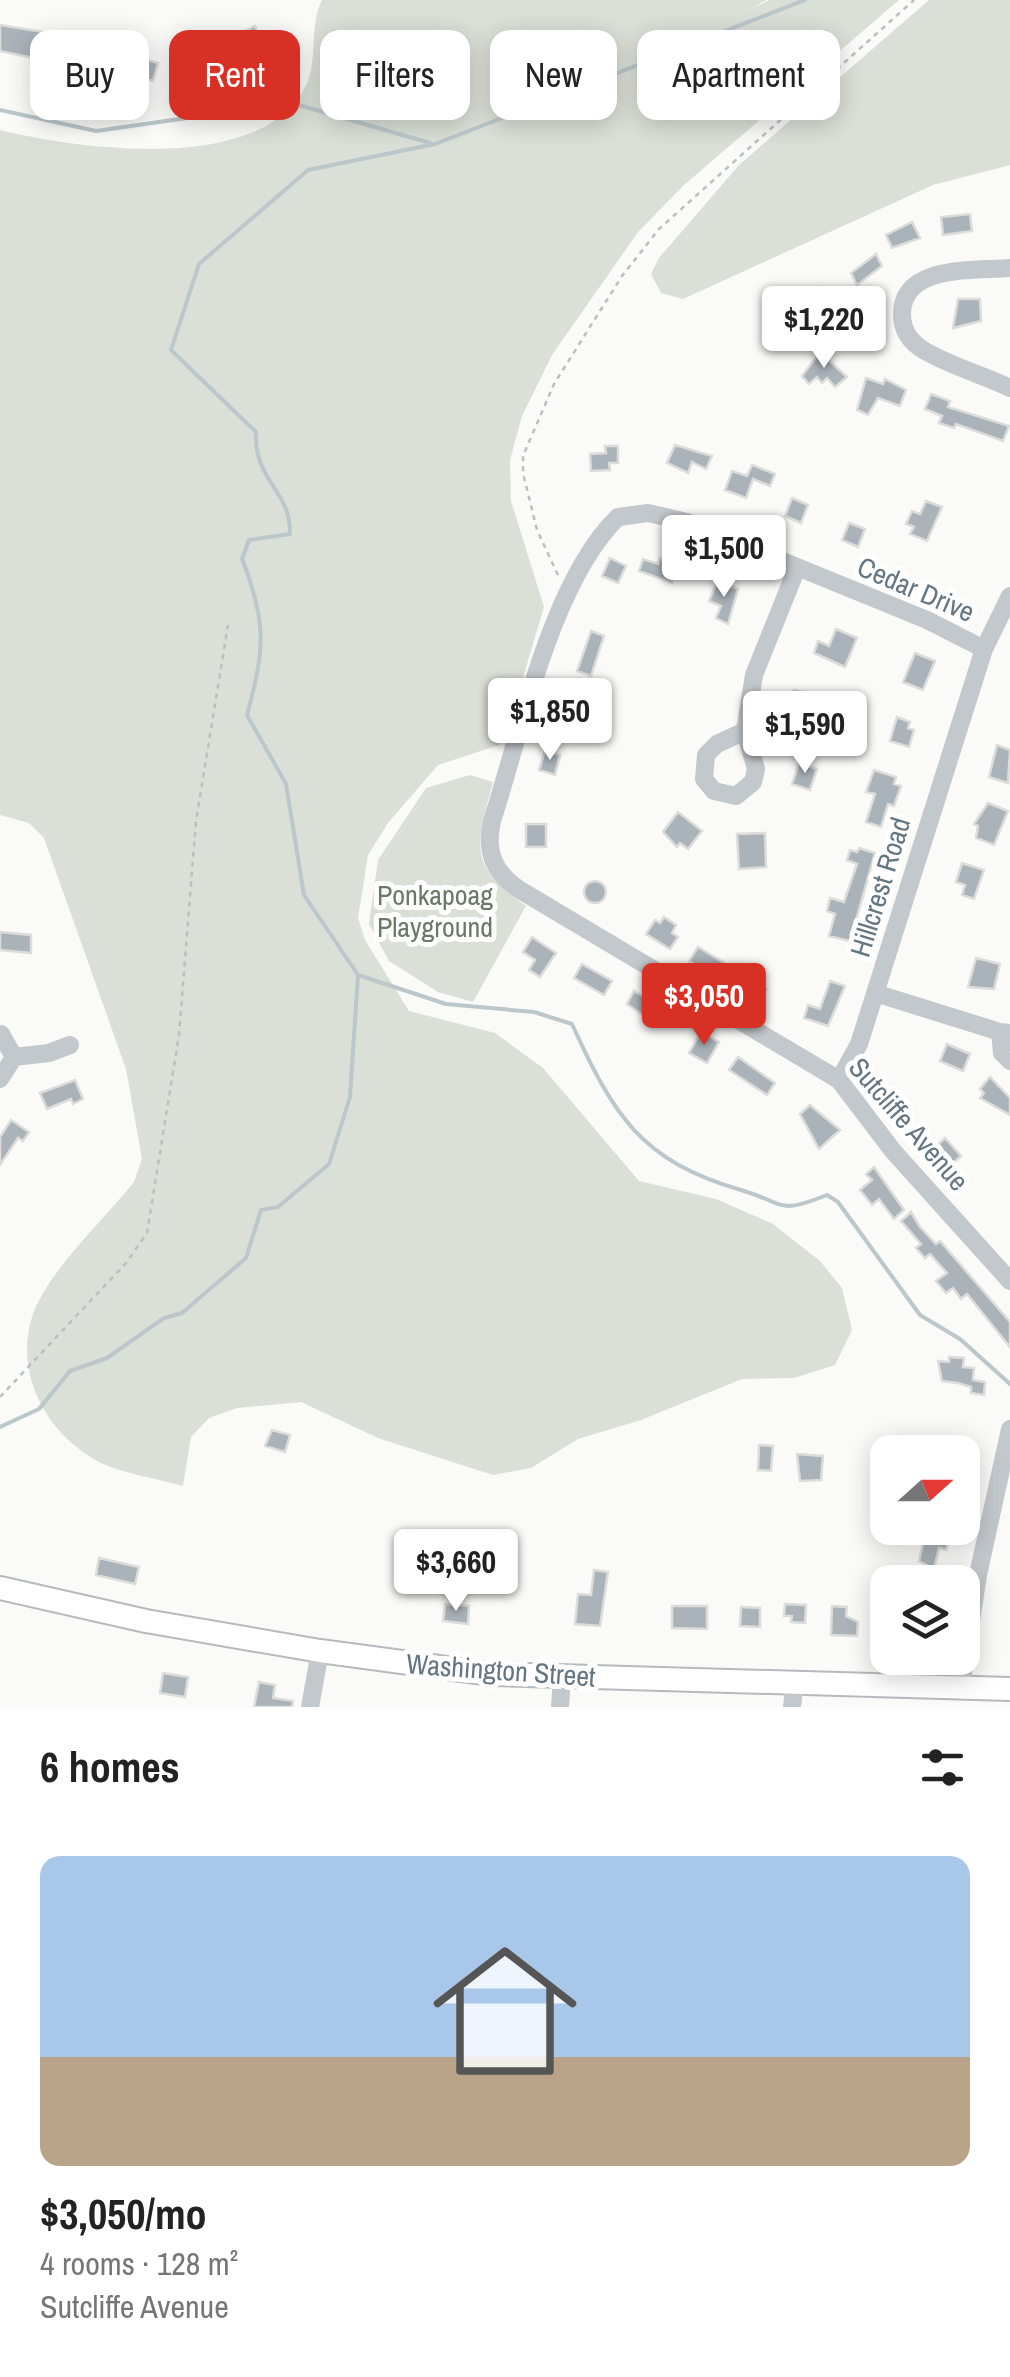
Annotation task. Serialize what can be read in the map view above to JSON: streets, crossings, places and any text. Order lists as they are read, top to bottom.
{
  "streets": {
    "main road": ["Washington Street"],
    "street": ["Cedar Drive", "Hillcrest Road", "Sutcliffe Avenue"]
  },
  "crossings": [
    ["Cedar Drive", "Hillcrest Road"],
    ["Cedar Drive", "Sutcliffe Avenue"],
    ["Hillcrest Road", "Sutcliffe Avenue"]
  ],
  "parks": ["Ponkapoag Playground"],
  "north": "right",
  "page": {
    "chip": [
      "Buy",
      "Rent",
      "Filters",
      "New",
      "Apartment"
    ],
    "price": [
      "$1,220",
      "$1,500",
      "$1,850",
      "$1,590",
      "$3,050",
      "$3,660"
    ],
    "heading": "6 homes",
    "list": [
      {
        "name": "$3,050/mo",
        "note": "4 rooms · 128 m² · Sutcliffe Avenue"
      }
    ]
  }
}
